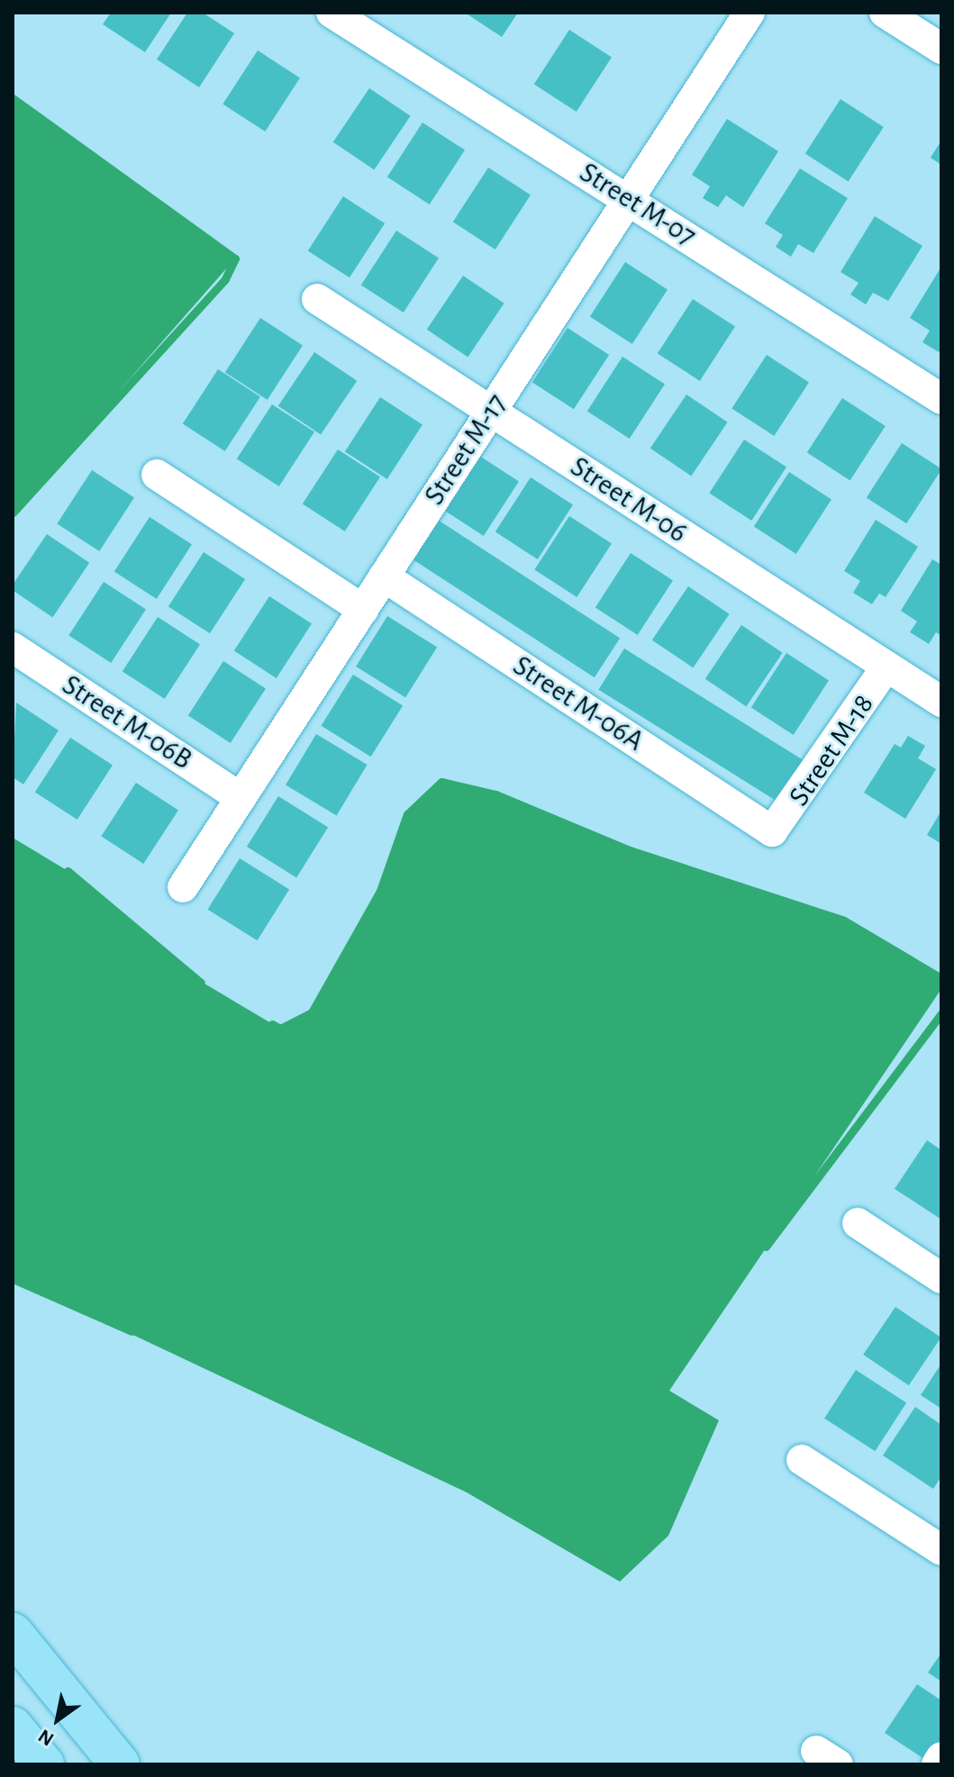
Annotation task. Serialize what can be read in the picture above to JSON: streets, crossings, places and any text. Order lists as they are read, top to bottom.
{
  "streets": {
    "street": [
      "Street M-07",
      "Street M-17",
      "Street M-06",
      "Street M-06A",
      "Street M-06B",
      "Street M-18"
    ]
  },
  "crossings": [
    ["Street M-07", "Street M-17"],
    ["Street M-17", "Street M-06"],
    ["Street M-17", "Street M-06A"],
    ["Street M-17", "Street M-06B"],
    ["Street M-06", "Street M-18"],
    ["Street M-06A", "Street M-18"]
  ],
  "north": "bottom left"
}
